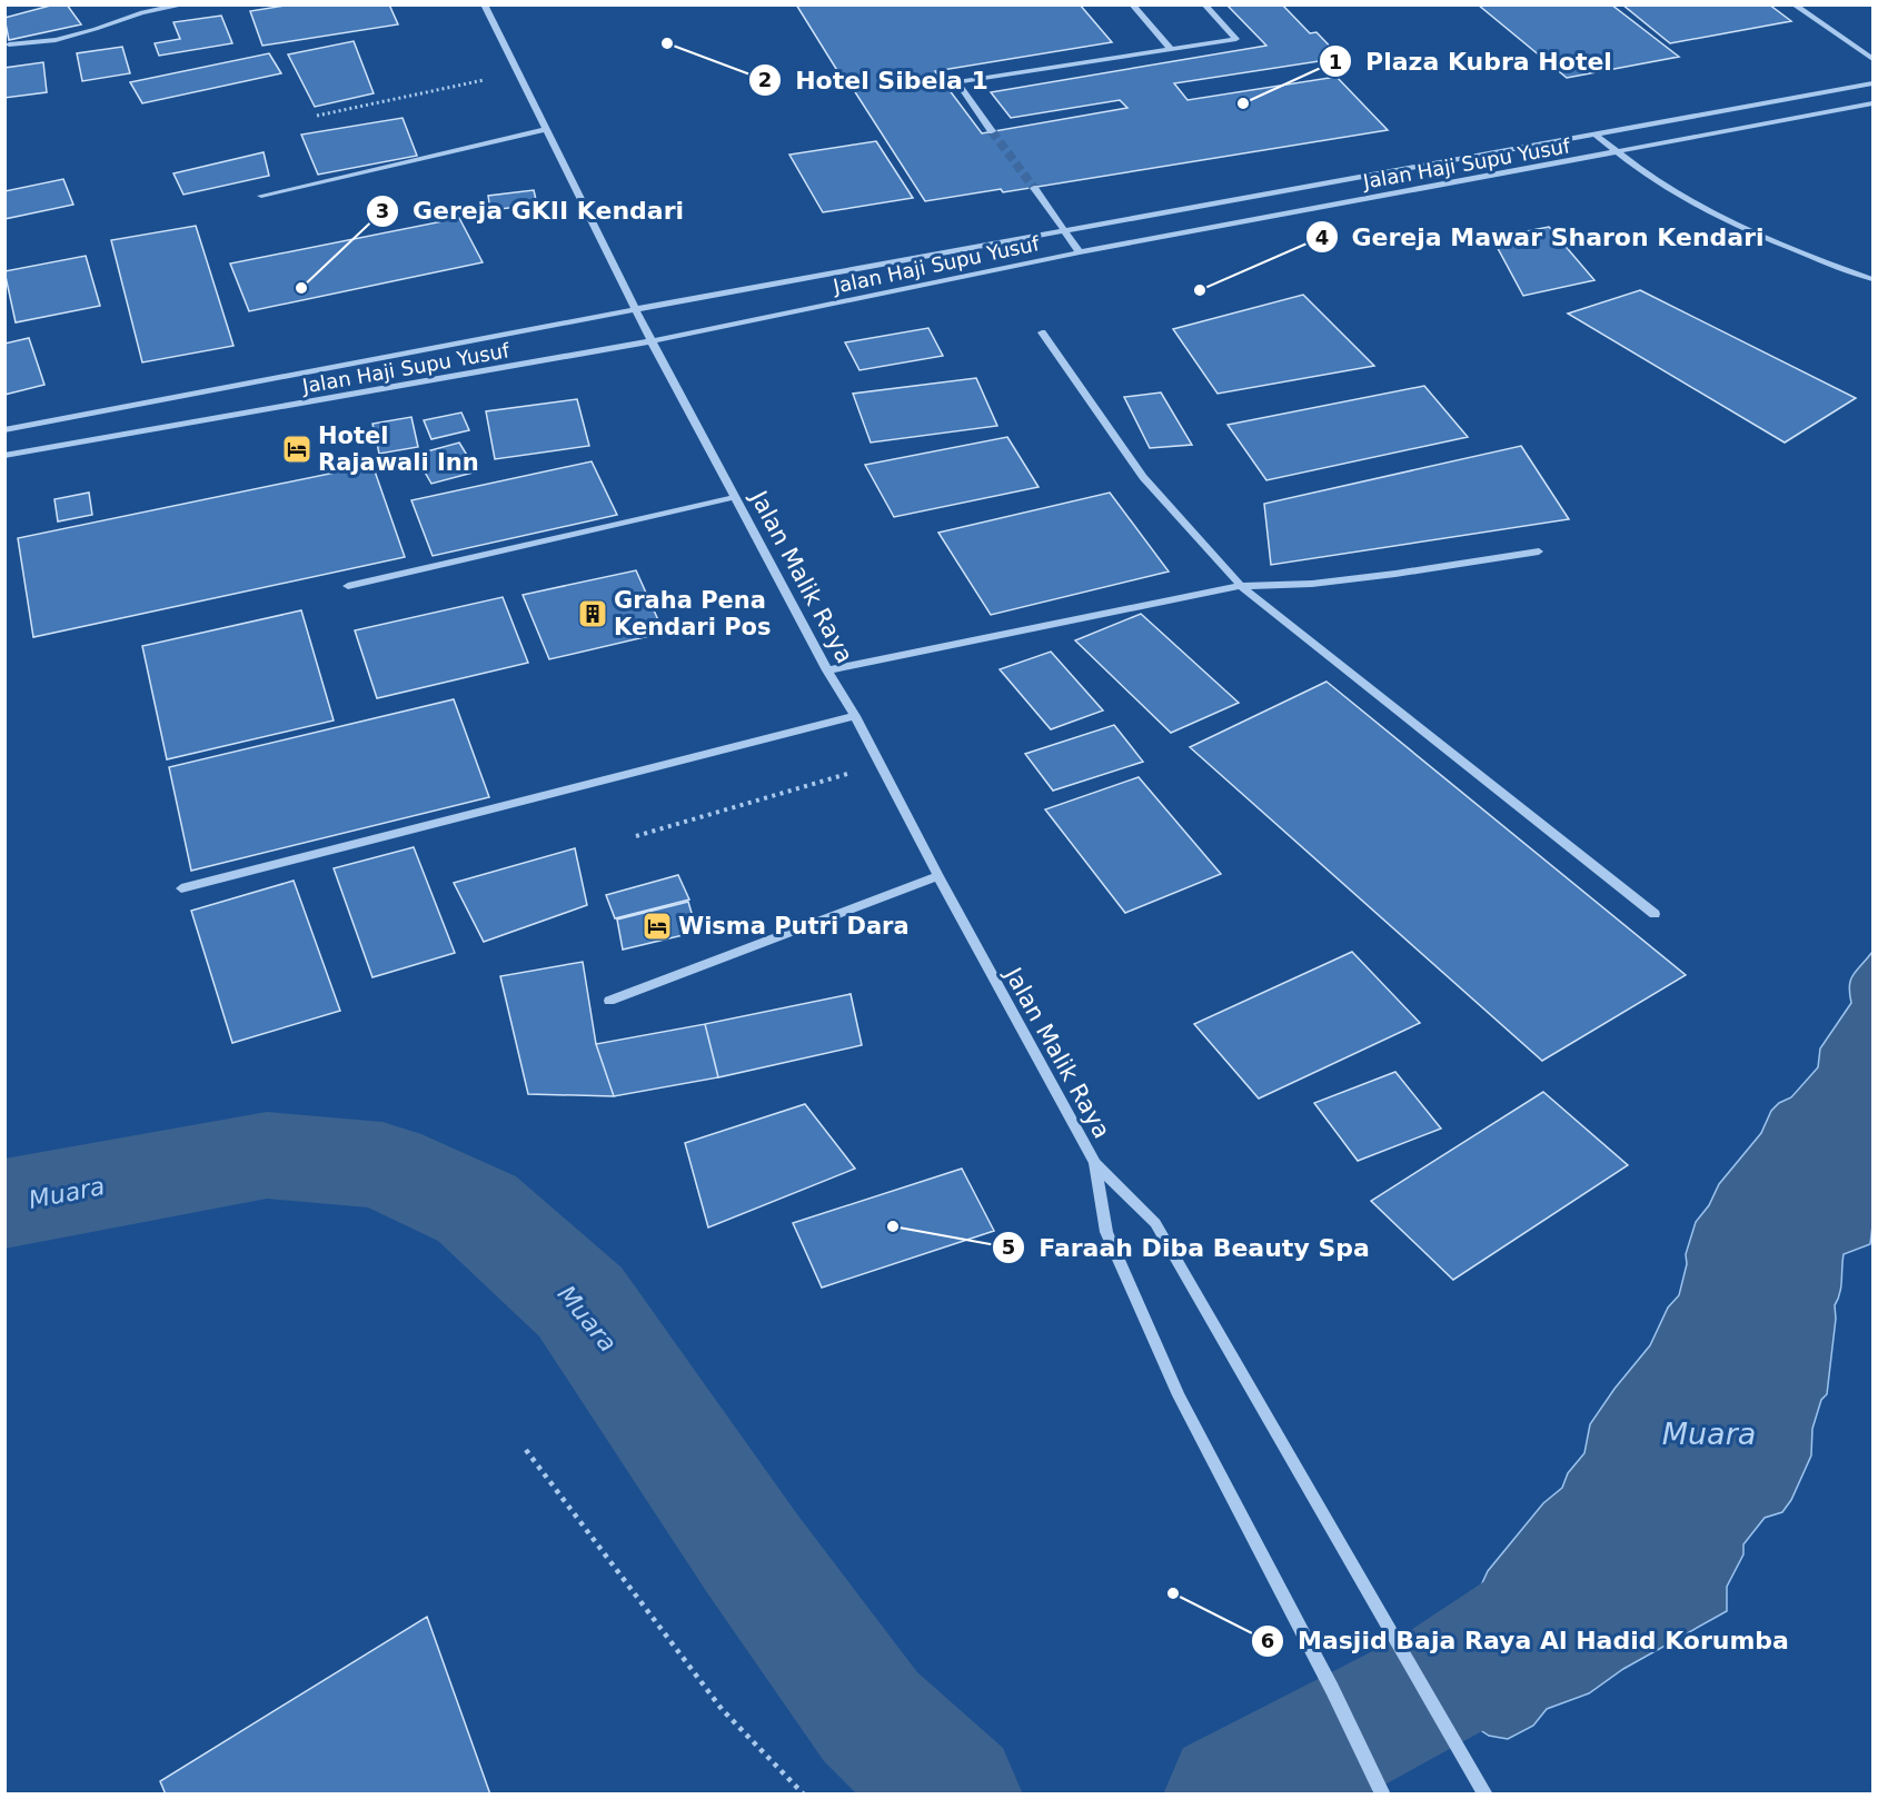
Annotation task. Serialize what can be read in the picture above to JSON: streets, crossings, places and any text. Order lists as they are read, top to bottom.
{
  "streets": {
    "street": ["Jalan Haji Supu Yusuf", "Jalan Malik Raya"]
  },
  "crossings": [
    ["Jalan Haji Supu Yusuf", "Jalan Malik Raya"]
  ],
  "water": ["Muara"],
  "places": {
    "other": [
      "Hotel Sibela 1",
      "Plaza Kubra Hotel",
      "Gereja GKII Kendari",
      "Gereja Mawar Sharon Kendari",
      "Faraah Diba Beauty Spa",
      "Masjid Baja Raya Al Hadid Korumba"
    ],
    "hotel": ["Hotel Rajawali Inn", "Wisma Putri Dara"],
    "building": ["Graha Pena Kendari Pos"]
  }
}
